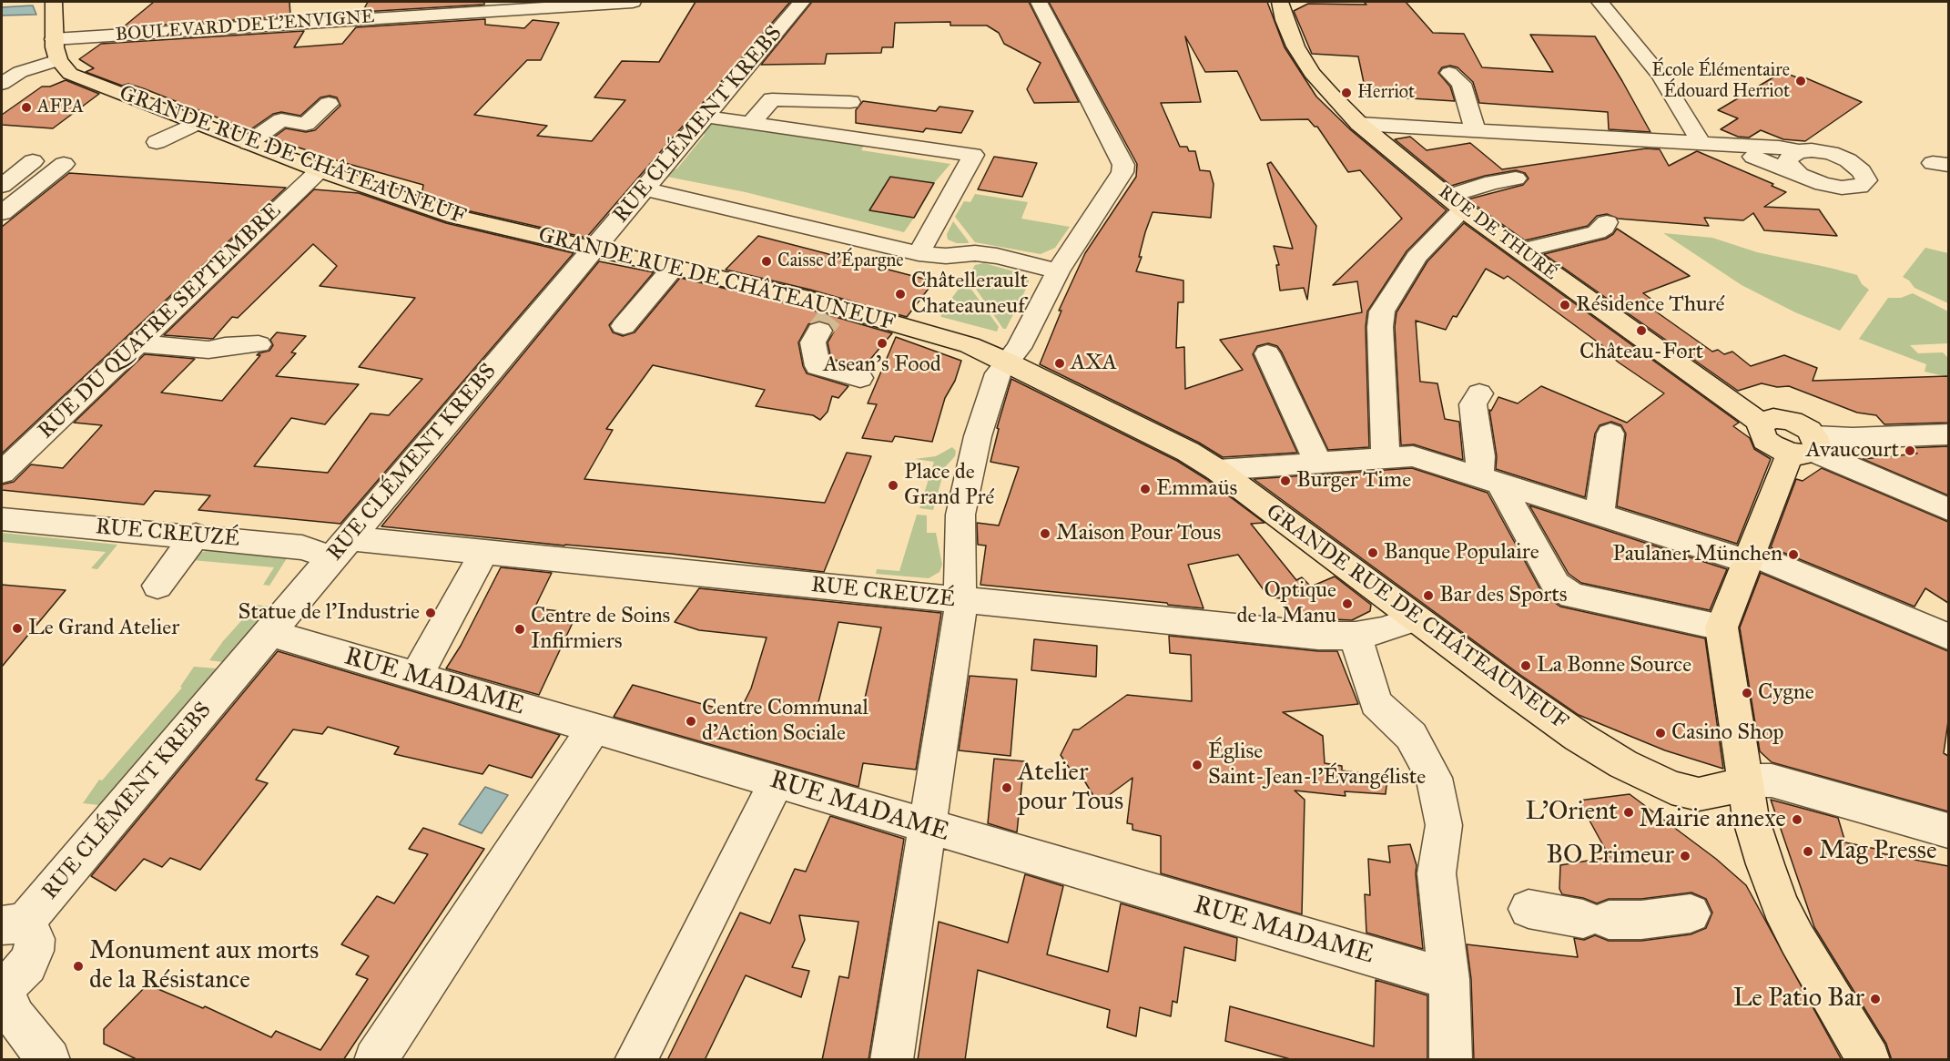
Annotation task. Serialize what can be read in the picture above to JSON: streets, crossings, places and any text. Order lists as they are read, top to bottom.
{
  "streets": {
    "main road": ["GRANDE RUE DE CHÂTEAUNEUF", "RUE DE THURÉ"],
    "street": [
      "BOULEVARD DE L'ENVIGNE",
      "RUE CLÉMENT KREBS",
      "RUE DU QUATRE SEPTEMBRE",
      "RUE CREUZÉ",
      "RUE MADAME"
    ]
  },
  "crossings": [
    ["BOULEVARD DE L'ENVIGNE", "GRANDE RUE DE CHÂTEAUNEUF"],
    ["RUE CLÉMENT KREBS", "GRANDE RUE DE CHÂTEAUNEUF"],
    ["RUE CLÉMENT KREBS", "RUE CREUZÉ"],
    ["RUE CLÉMENT KREBS", "RUE MADAME"],
    ["GRANDE RUE DE CHÂTEAUNEUF", "RUE DU QUATRE SEPTEMBRE"],
    ["GRANDE RUE DE CHÂTEAUNEUF", "RUE CREUZÉ"]
  ],
  "places": [
    "École Élémentaire Édouard Herriot",
    "Herriot",
    "AFPA",
    "Caisse d'Épargne",
    "Châtellerault Chateauneuf",
    "Résidence Thuré",
    "Château-Fort",
    "Asean's Food",
    "AXA",
    "Avaucourt",
    "Burger Time",
    "Place de Grand Pré",
    "Emmaüs",
    "Maison Pour Tous",
    "Banque Populaire",
    "Paulaner München",
    "Bar des Sports",
    "Optique de la Manu",
    "Statue de l'Industrie",
    "Le Grand Atelier",
    "Centre de Soins Infirmiers",
    "La Bonne Source",
    "Cygne",
    "Centre Communal d'Action Sociale",
    "Casino Shop",
    "Église Saint-Jean-l'Évangéliste",
    "Atelier pour Tous",
    "L'Orient",
    "Mairie annexe",
    "Mag Presse",
    "BO Primeur",
    "Monument aux morts de la Résistance",
    "Le Patio Bar"
  ]
}
